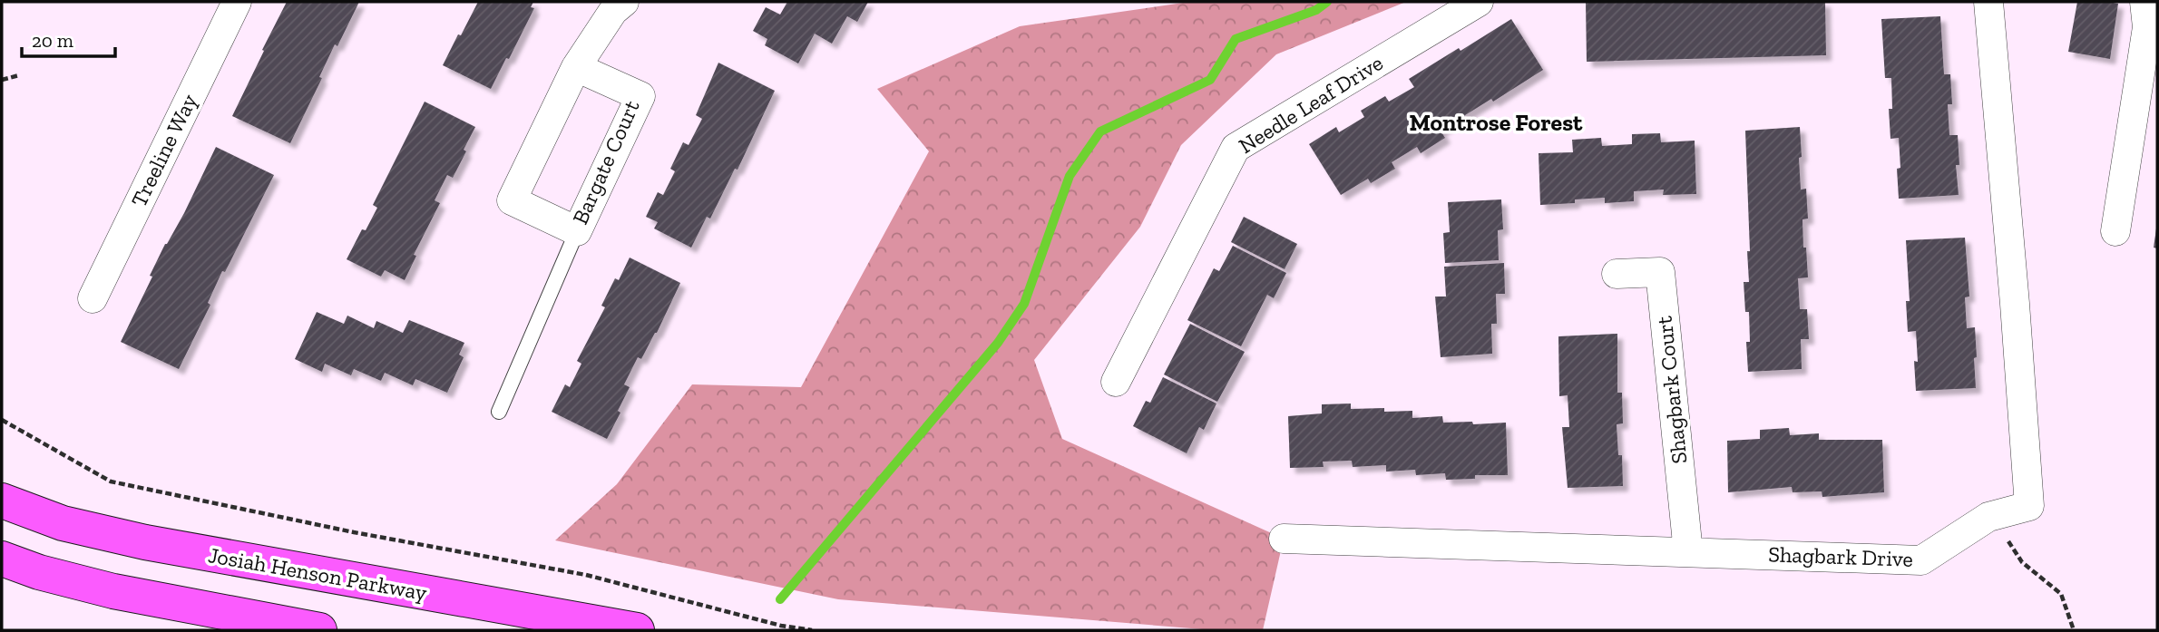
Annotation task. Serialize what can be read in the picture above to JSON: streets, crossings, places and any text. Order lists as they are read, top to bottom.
{
  "streets": {
    "main road": ["Josiah Henson Parkway"],
    "street": [
      "Needle Leaf Drive",
      "Treeline Way",
      "Bargate Court",
      "Shagbark Court",
      "Shagbark Drive"
    ]
  },
  "crossings": [
    ["Shagbark Court", "Shagbark Drive"]
  ],
  "districts": ["Montrose Forest"],
  "scale_bar": "20 m"
}
